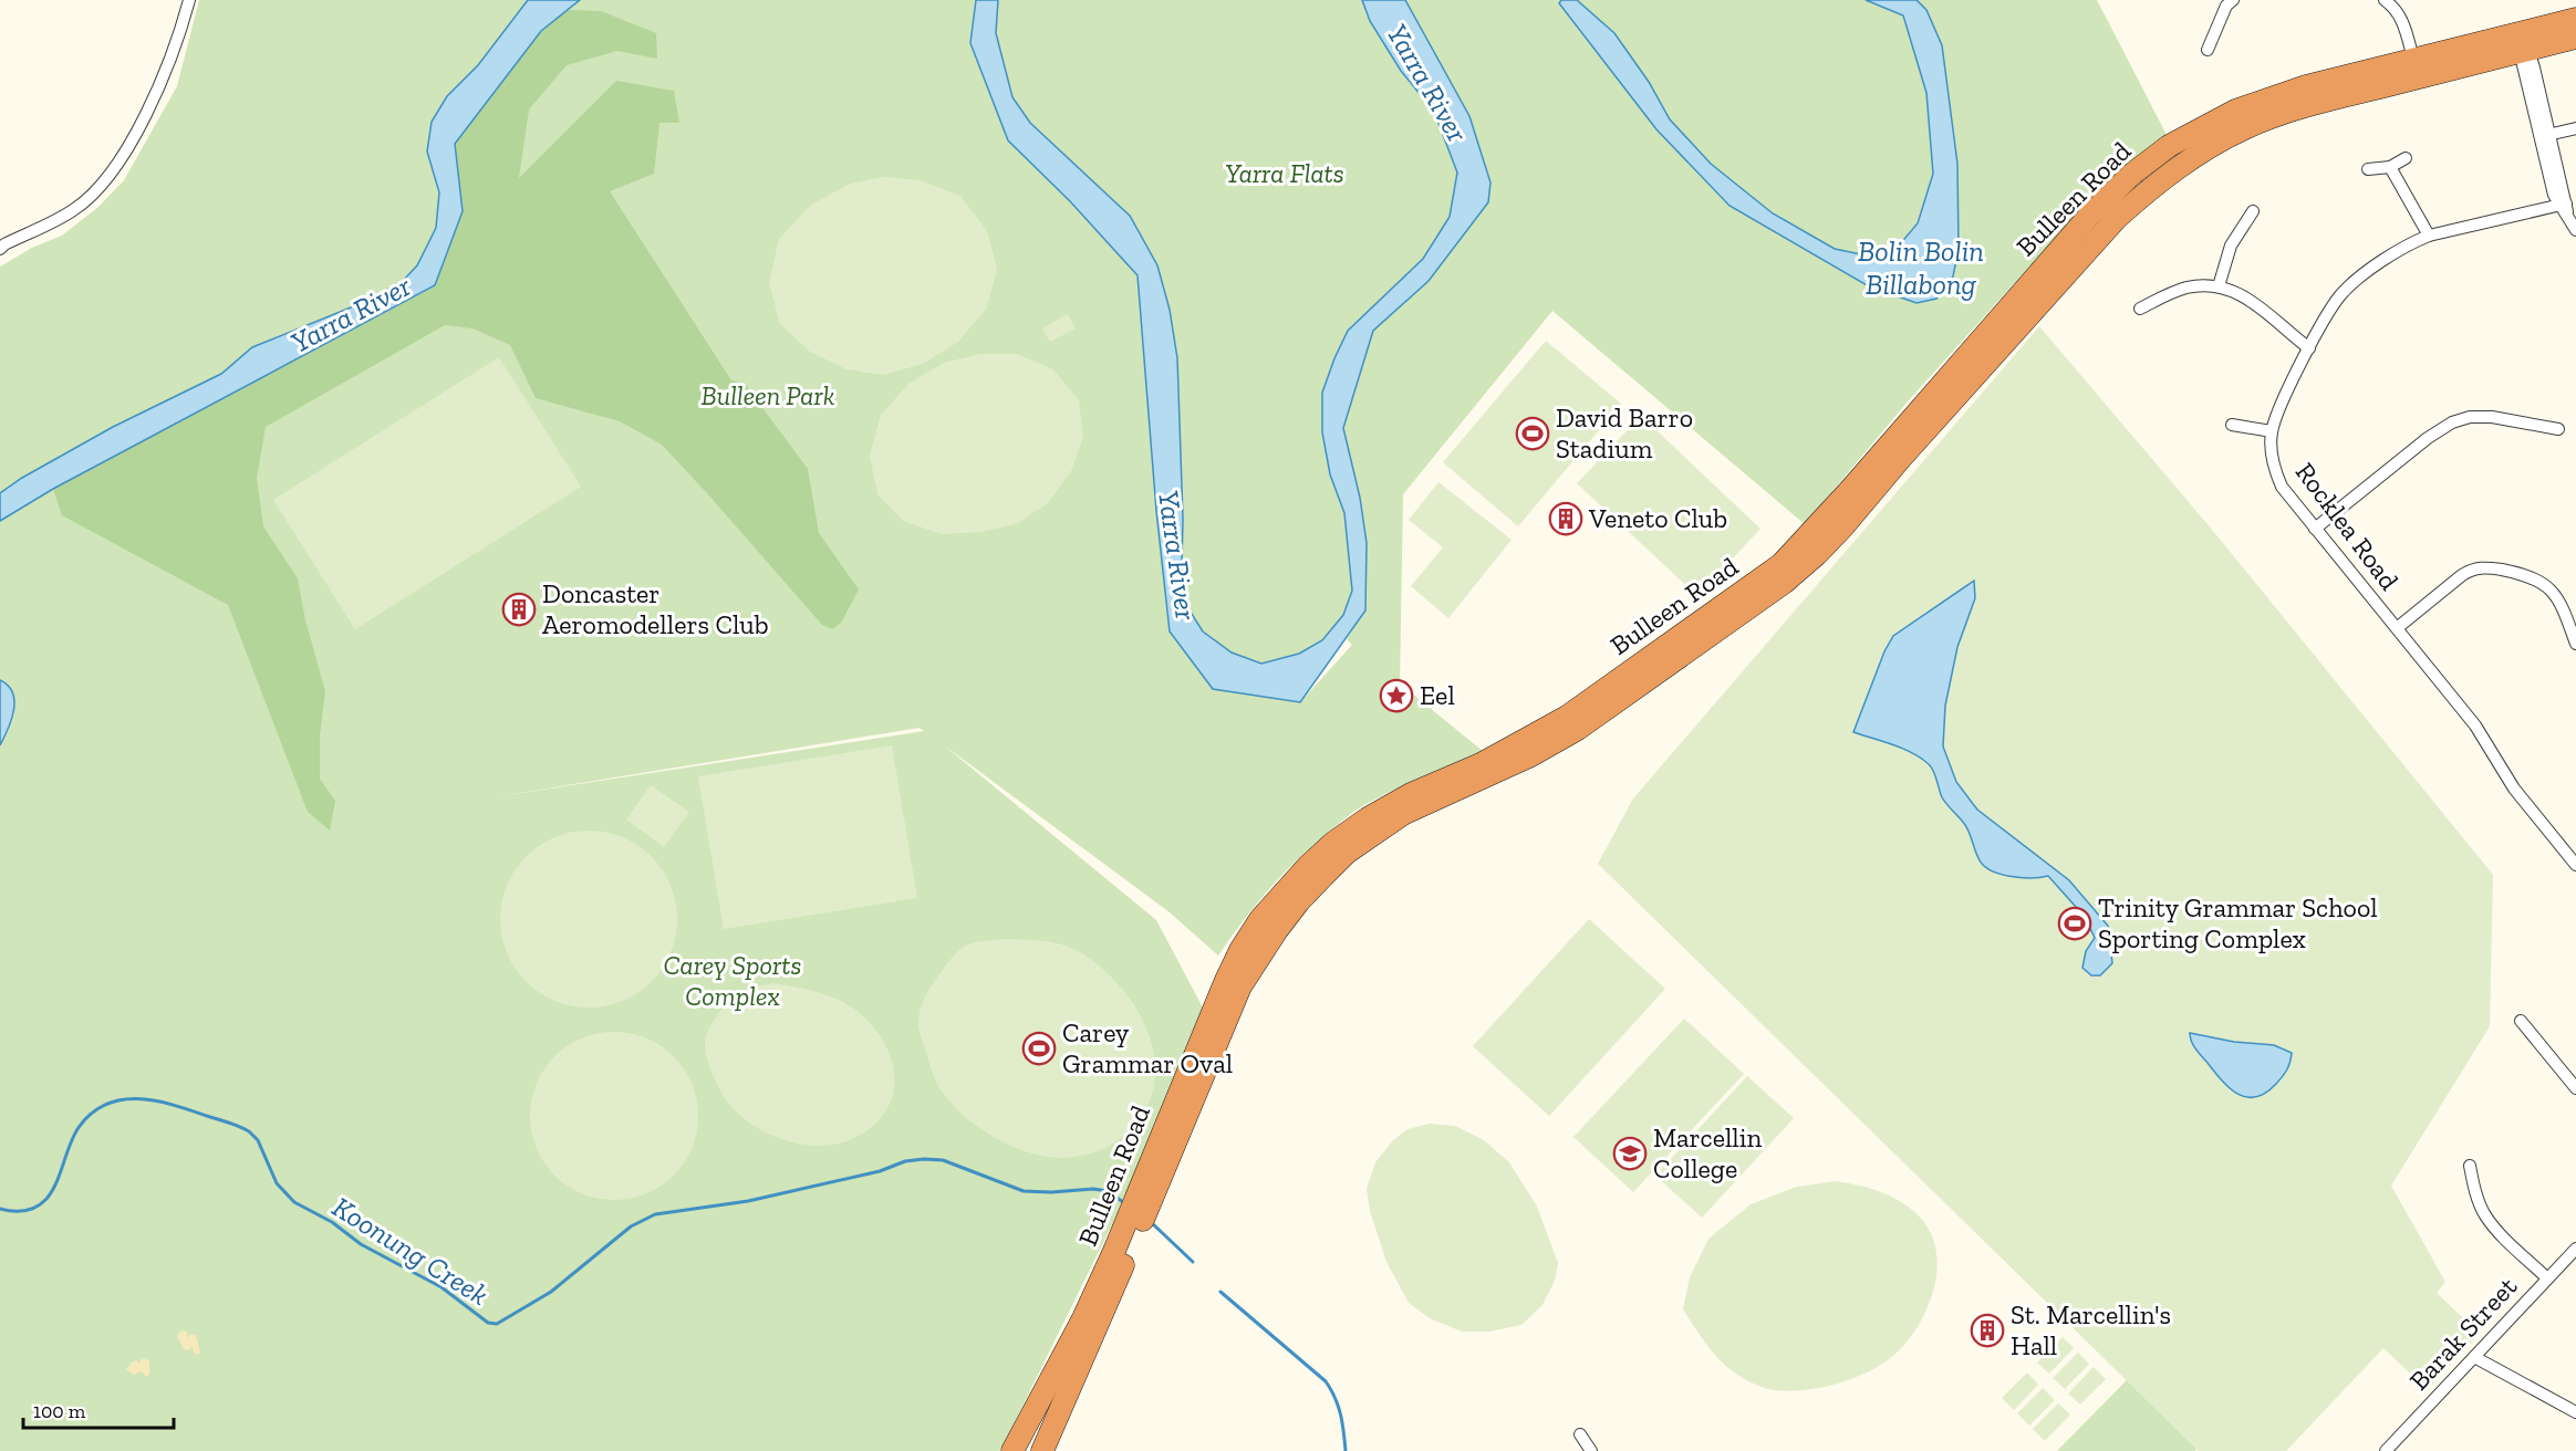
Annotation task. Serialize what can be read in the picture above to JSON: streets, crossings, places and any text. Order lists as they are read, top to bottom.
{
  "streets": {
    "highway": ["Bulleen Road"],
    "street": ["Rocklea Road", "Barak Street"]
  },
  "water": ["Yarra River", "Bolin Bolin Billabong", "Koonung Creek"],
  "parks": ["Yarra Flats", "Bulleen Park", "Carey Sports Complex"],
  "places": {
    "sports": ["David Barro Stadium", "Trinity Grammar School Sporting Complex", "Carey Grammar Oval"],
    "building": ["Veneto Club", "Doncaster Aeromodellers Club", "St. Marcellin's Hall"],
    "place": ["Eel"],
    "school or university": ["Marcellin College"]
  },
  "scale_bar": "100 m"
}
